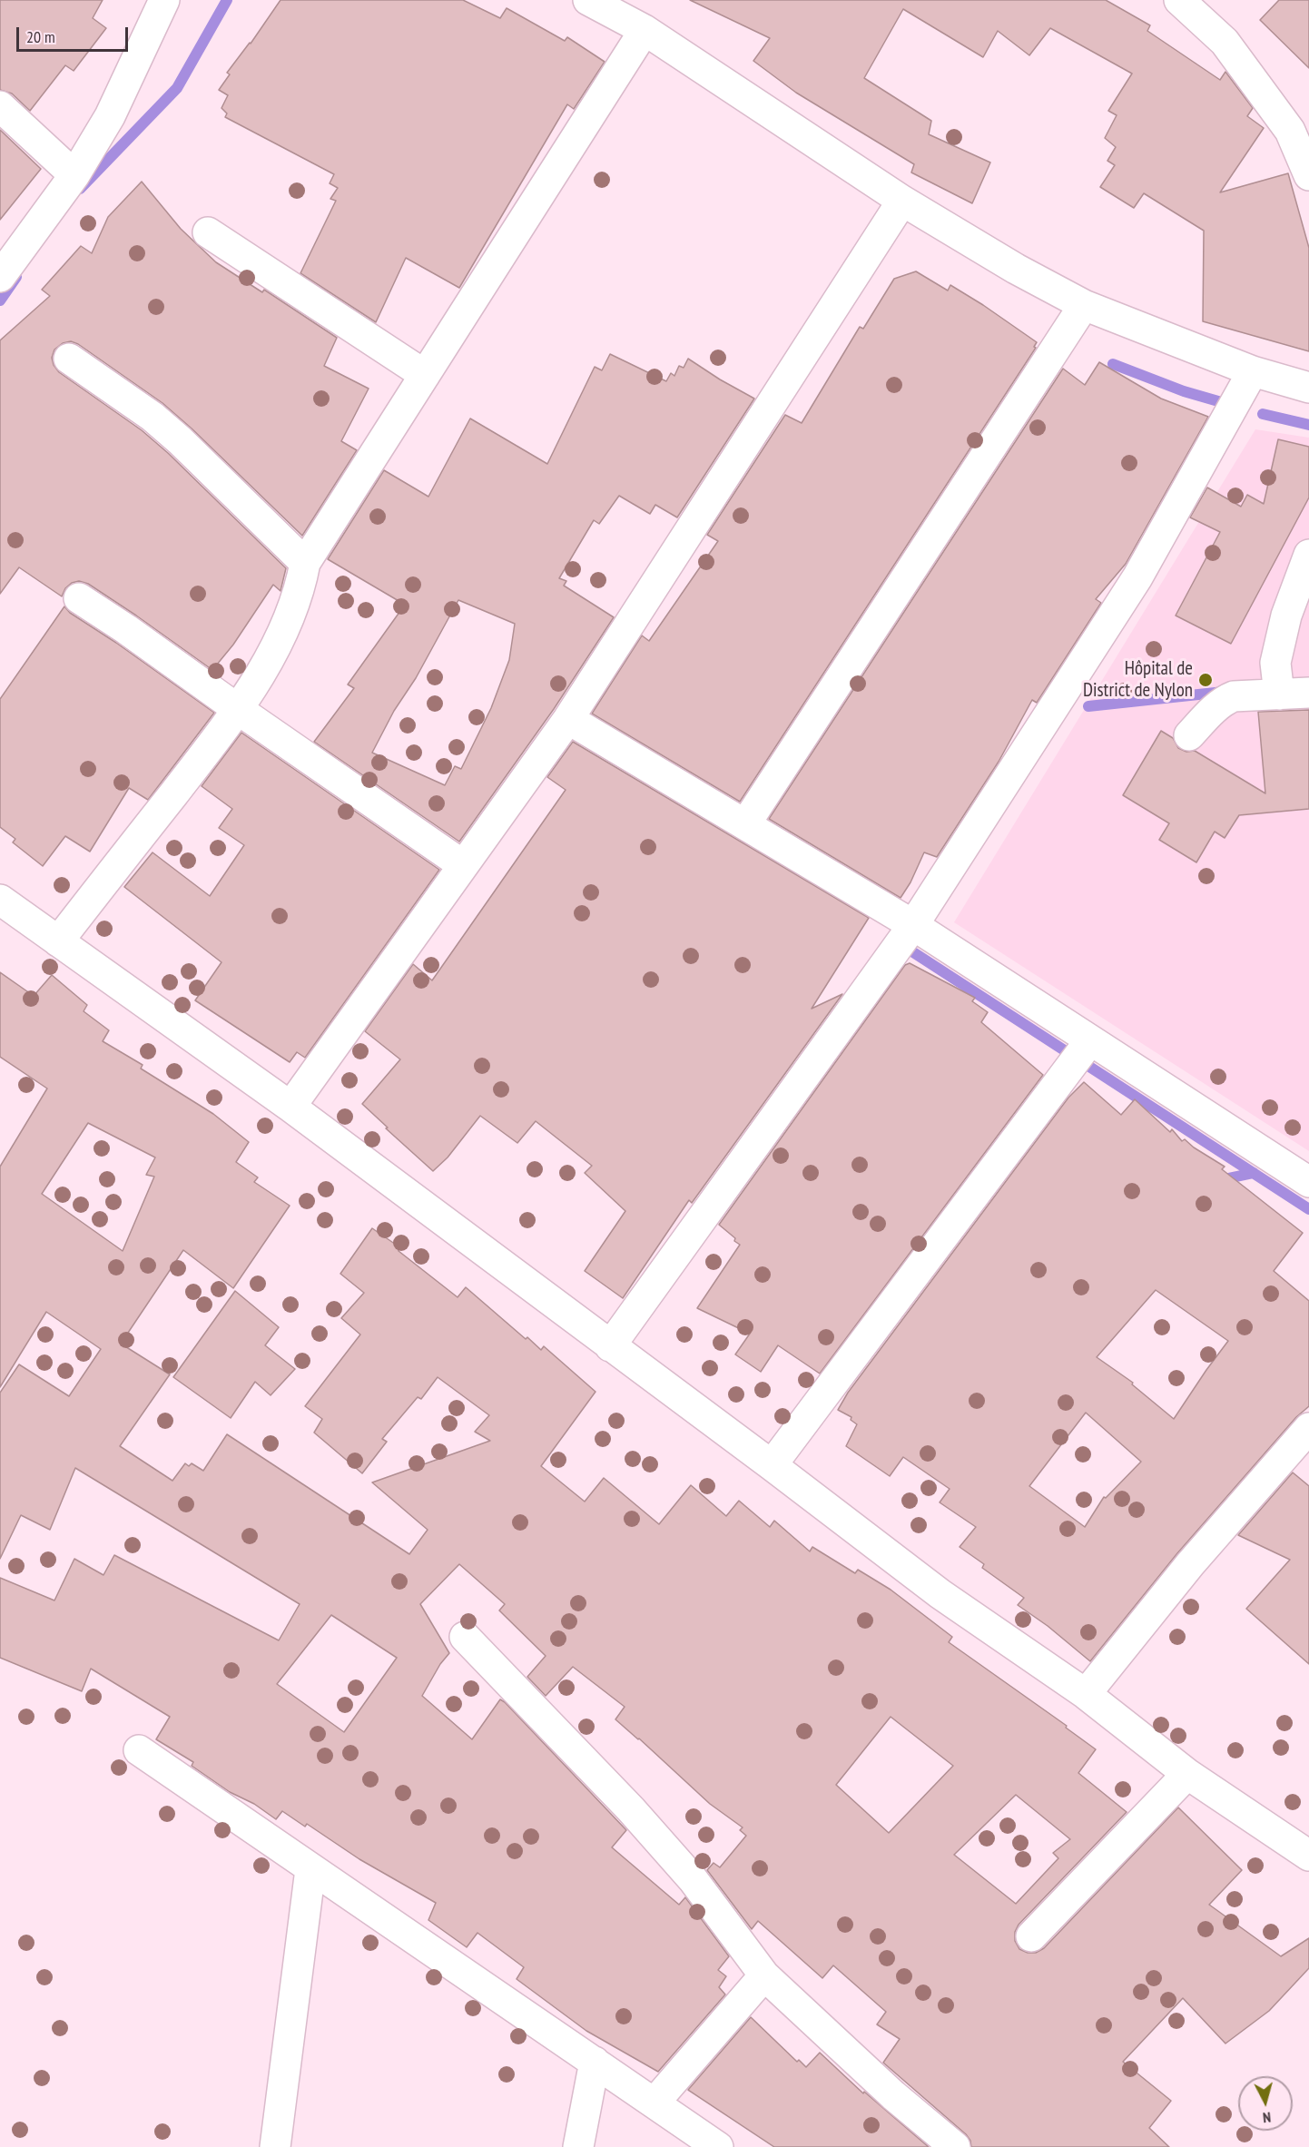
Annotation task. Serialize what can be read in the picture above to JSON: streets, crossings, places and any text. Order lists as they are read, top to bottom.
{
  "places": ["Hôpital de District de Nylon"],
  "scale_bar": "20 m",
  "north": "bottom"
}
